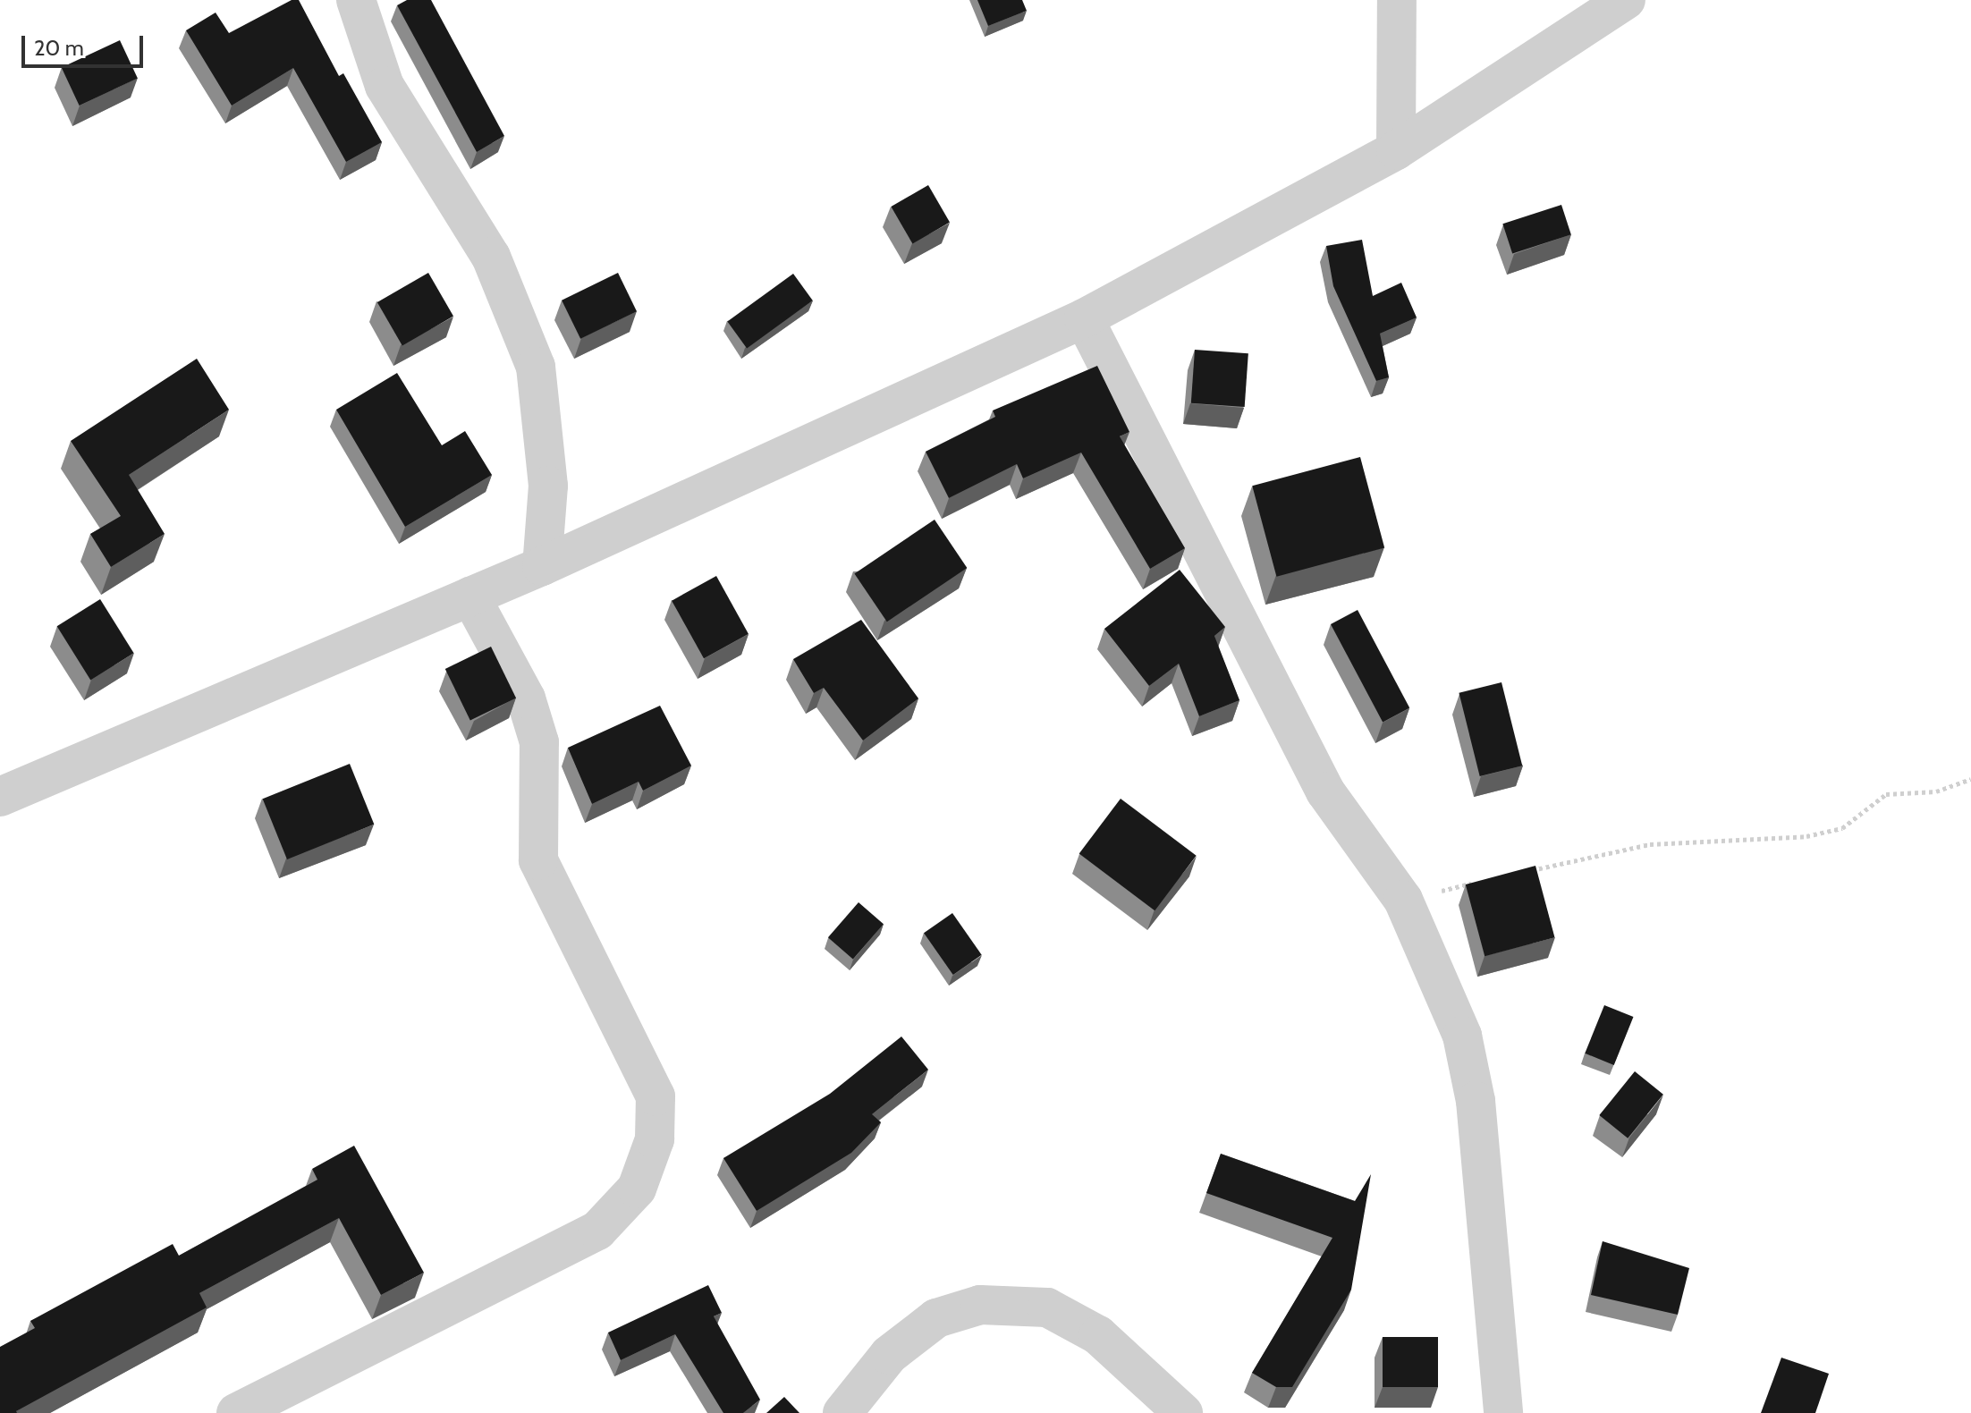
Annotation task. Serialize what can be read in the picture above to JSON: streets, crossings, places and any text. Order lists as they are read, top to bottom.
{
  "scale_bar": "20 m"
}
